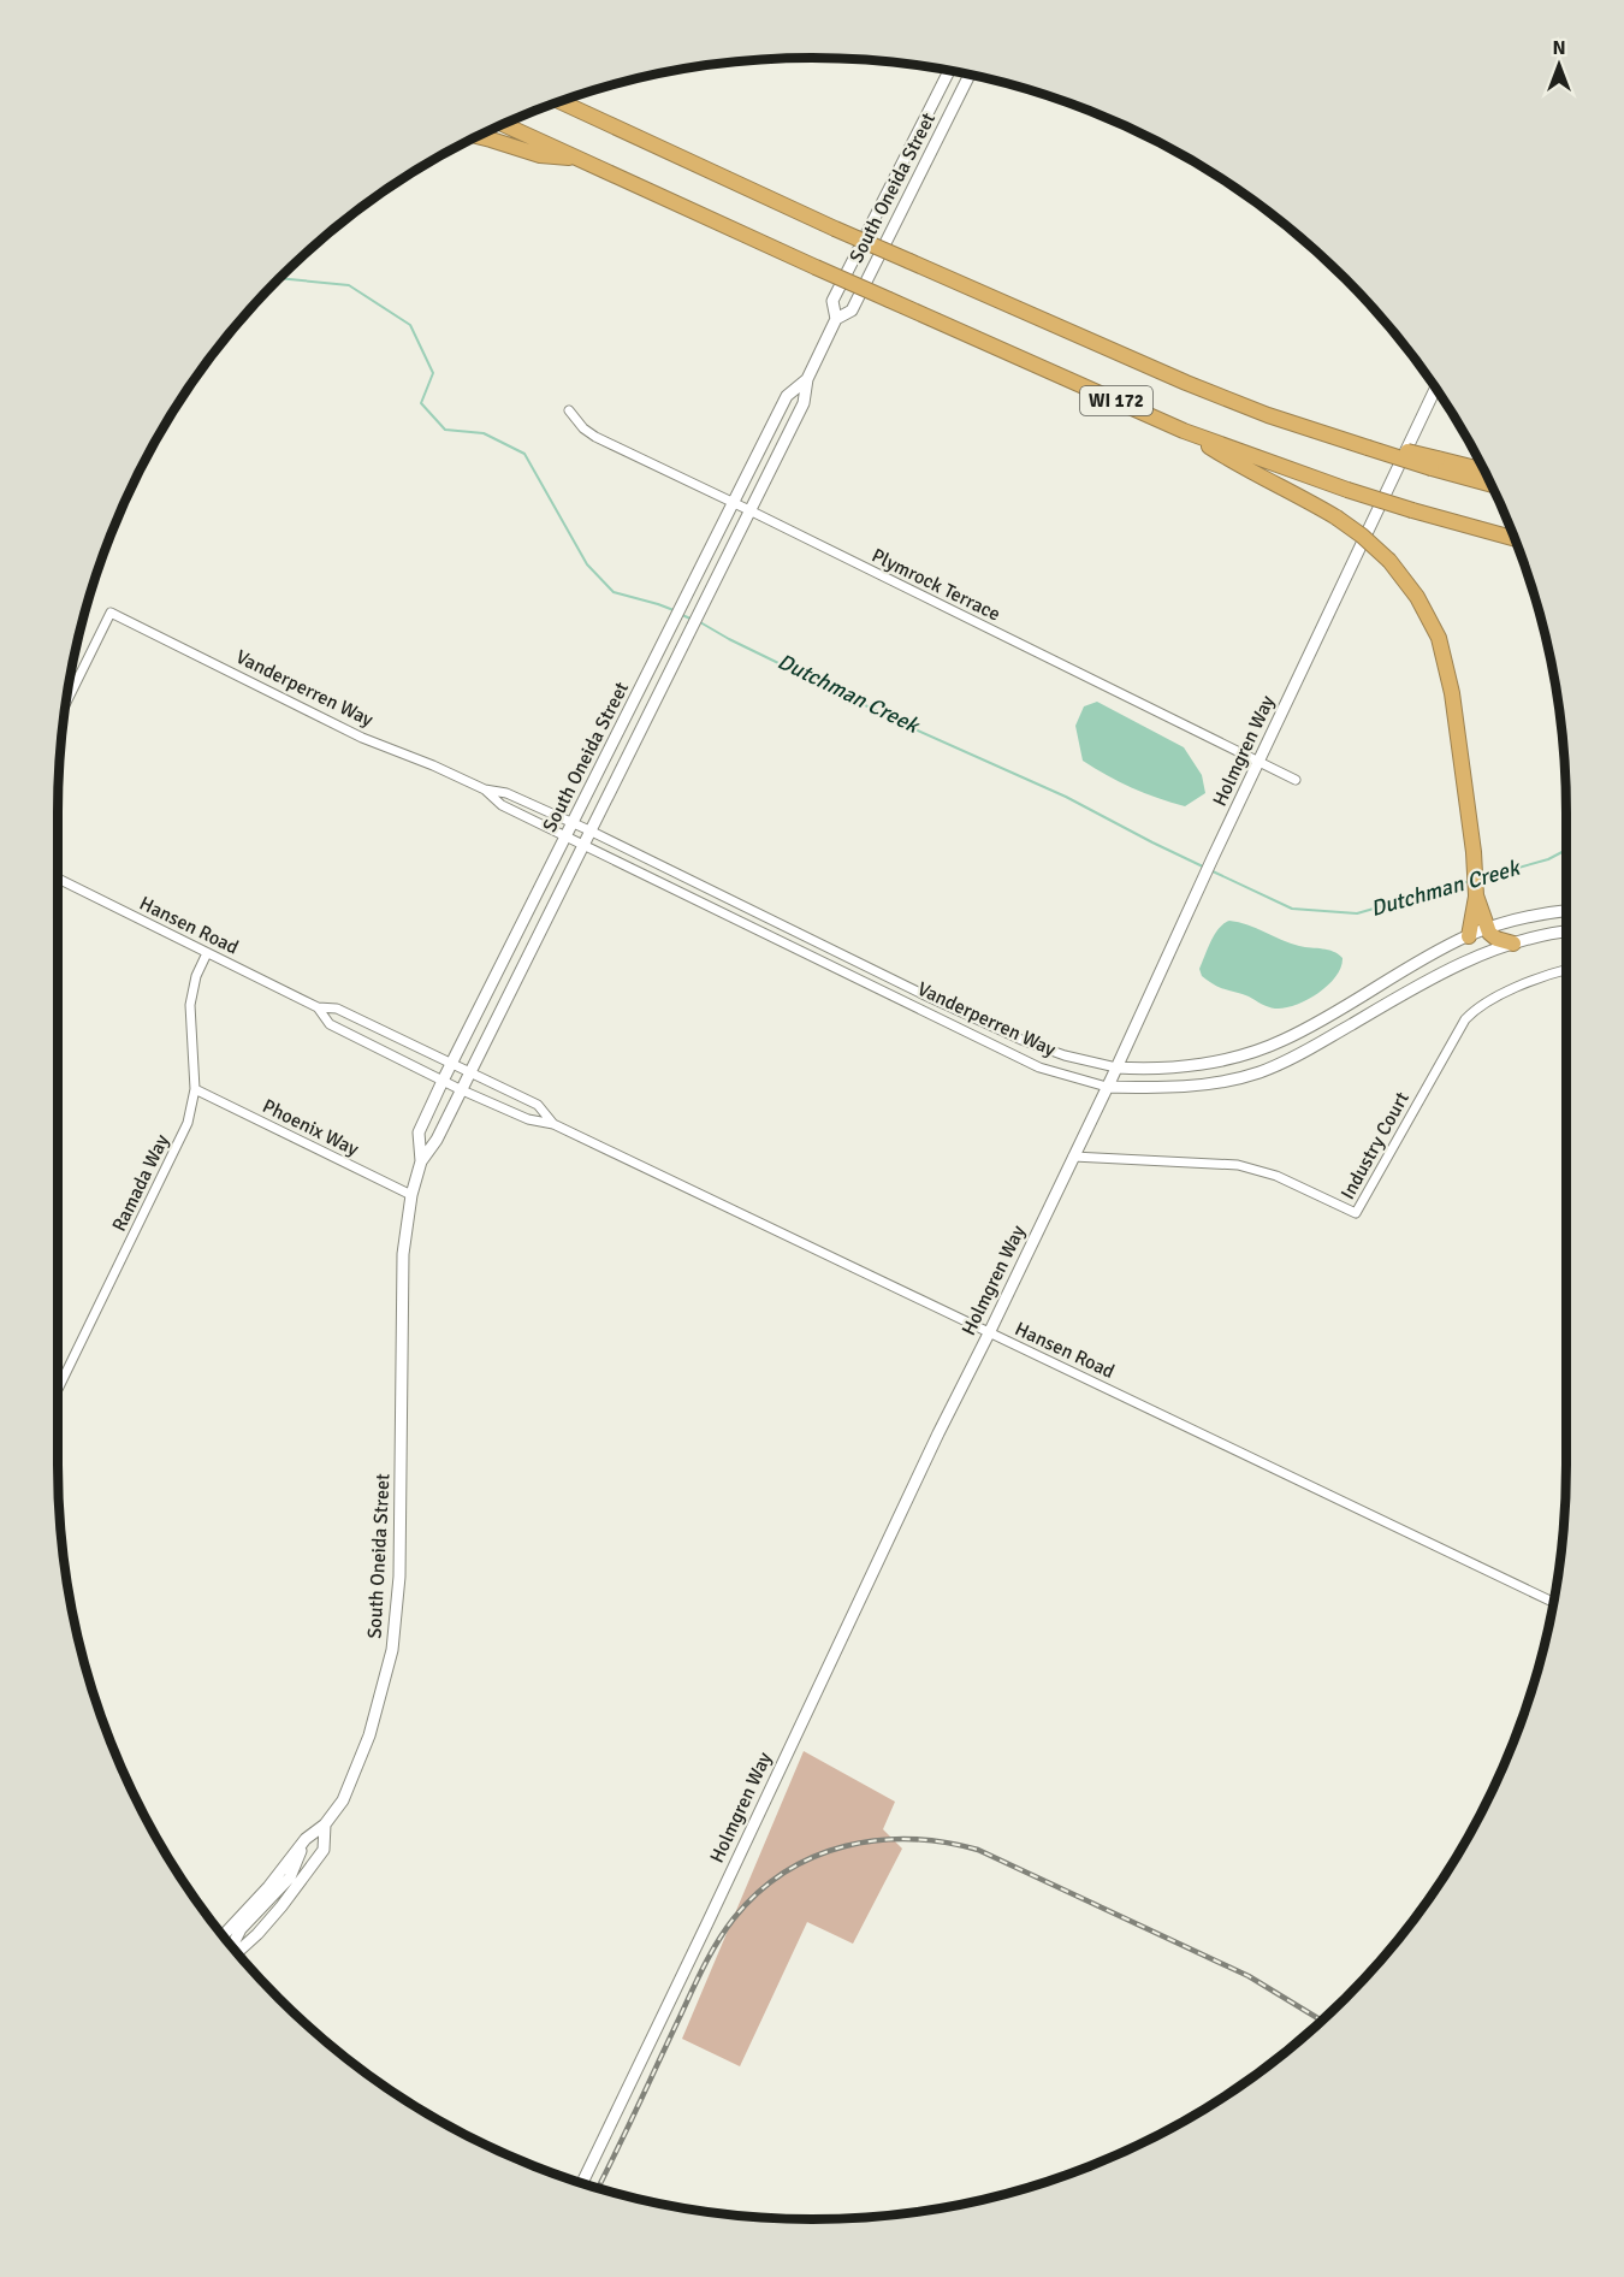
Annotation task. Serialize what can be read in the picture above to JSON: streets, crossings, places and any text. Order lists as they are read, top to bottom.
{
  "streets": {
    "highway": ["WI 172"],
    "street": [
      "South Oneida Street",
      "Plymrock Terrace",
      "Vanderperren Way",
      "Holmgren Way",
      "Hansen Road",
      "Phoenix Way",
      "Industry Court",
      "Ramada Way"
    ]
  },
  "crossings": [
    ["South Oneida Street", "Plymrock Terrace"],
    ["South Oneida Street", "Vanderperren Way"],
    ["South Oneida Street", "Hansen Road"],
    ["South Oneida Street", "Phoenix Way"],
    ["Plymrock Terrace", "Holmgren Way"],
    ["Vanderperren Way", "Holmgren Way"],
    ["Holmgren Way", "Hansen Road"],
    ["Holmgren Way", "Industry Court"],
    ["Hansen Road", "Ramada Way"],
    ["Phoenix Way", "Ramada Way"]
  ],
  "water": ["Dutchman Creek"],
  "north": "top"
}
